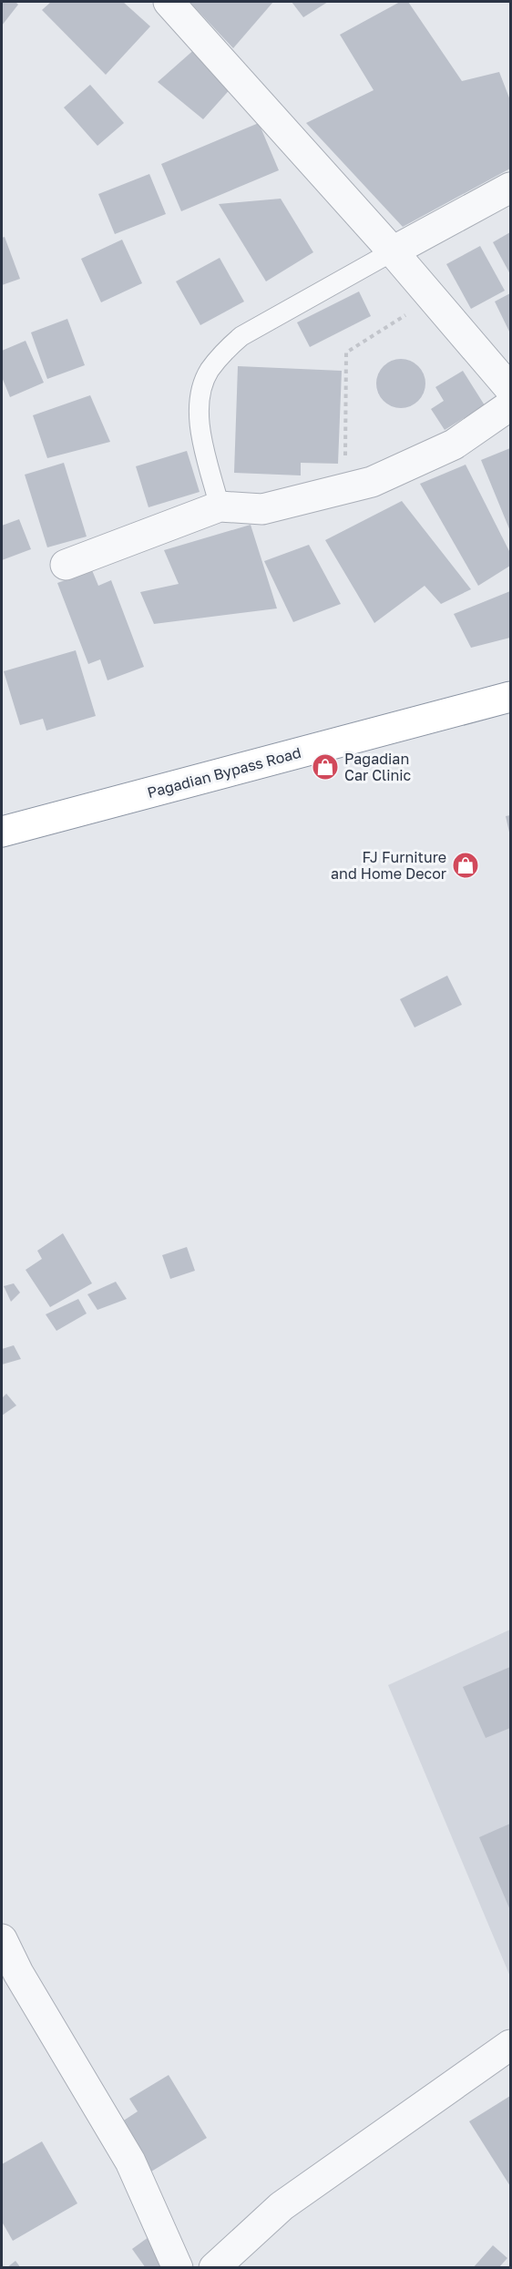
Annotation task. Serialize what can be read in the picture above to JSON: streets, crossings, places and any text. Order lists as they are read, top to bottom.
{
  "streets": {
    "highway": ["Pagadian Bypass Road"]
  },
  "places": {
    "shop": ["Pagadian Car Clinic", "FJ Furniture and Home Decor"]
  }
}
